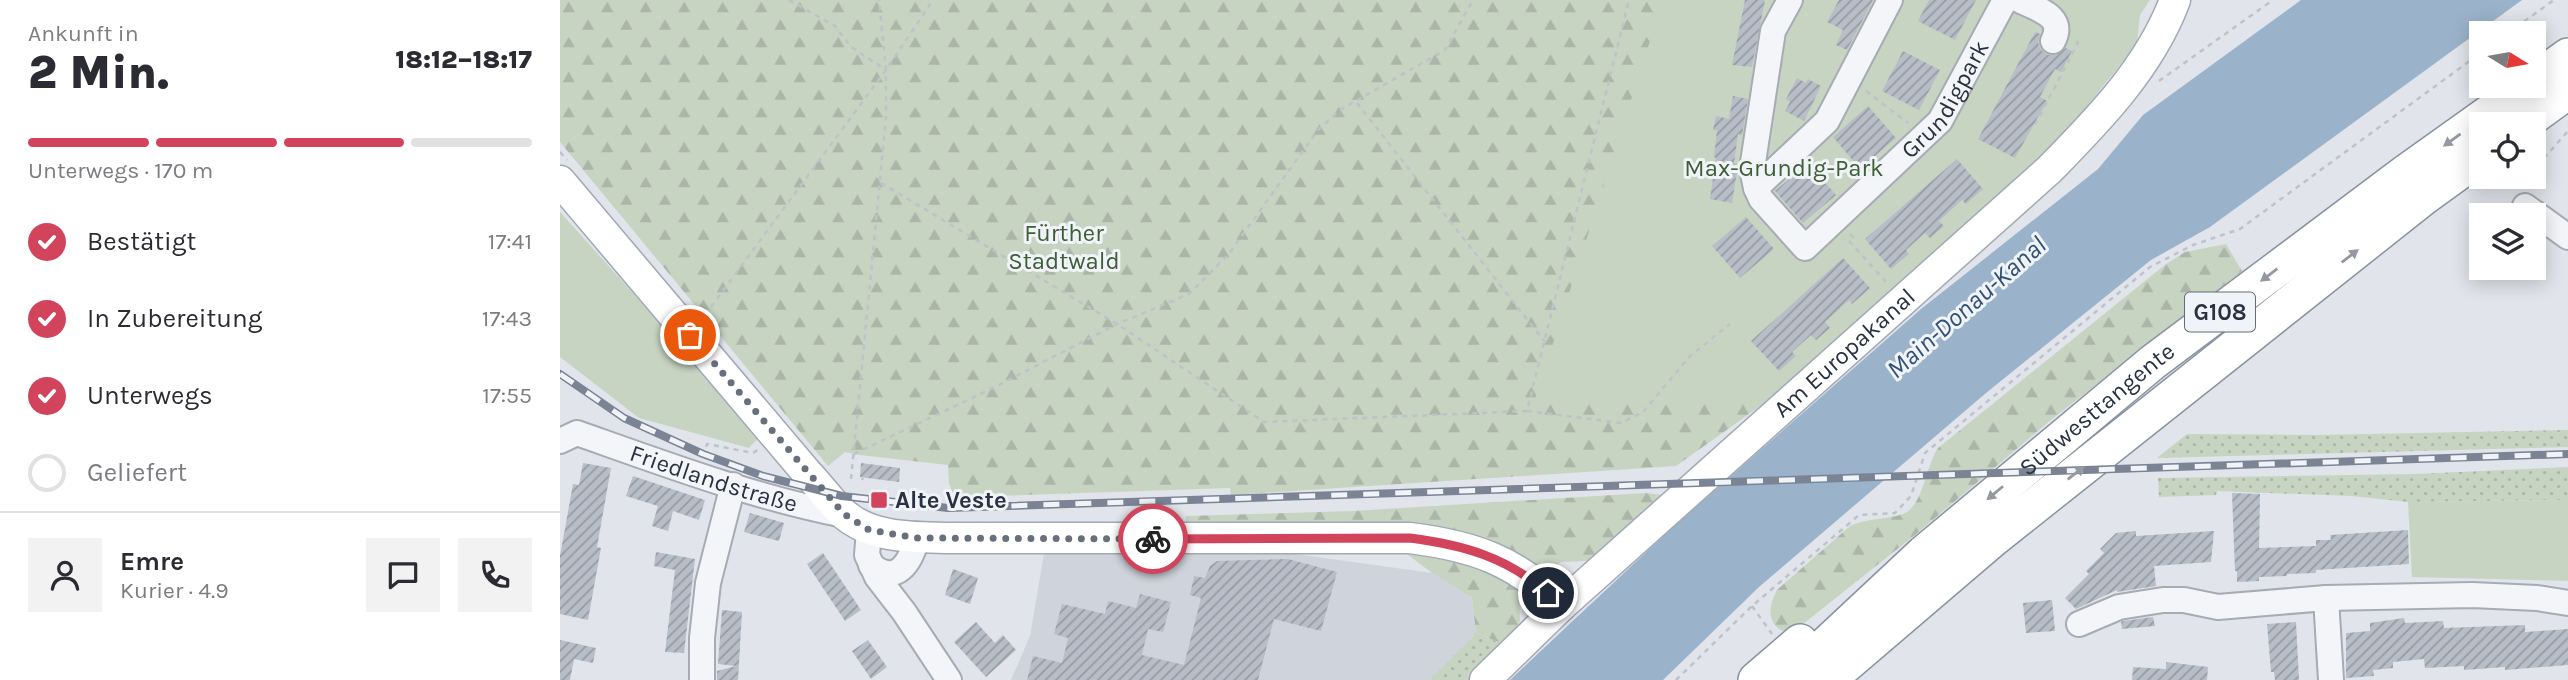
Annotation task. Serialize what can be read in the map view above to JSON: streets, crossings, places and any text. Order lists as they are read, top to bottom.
{
  "streets": {
    "highway": ["G108", "Südwesttangente"],
    "main road": ["Am Europakanal", "Friedlandstraße"],
    "street": ["Grundigpark"]
  },
  "crossings": [
    ["Am Europakanal", "Friedlandstraße"]
  ],
  "water": ["Main-Donau-Kanal"],
  "parks": ["Max-Grundig-Park", "Fürther Stadtwald"],
  "places": {
    "transit": ["Alte Veste"]
  },
  "north": "right",
  "page": {
    "heading": ["2 Min.", "Ankunft in", "18:12–18:17"],
    "panel": ["Emre", "Kurier · 4.9"],
    "bar": "Unterwegs · 170 m",
    "list": [
      ["Bestätigt", "17:41"],
      ["In Zubereitung", "17:43"],
      ["Unterwegs", "17:55"],
      "Geliefert"
    ]
  }
}
